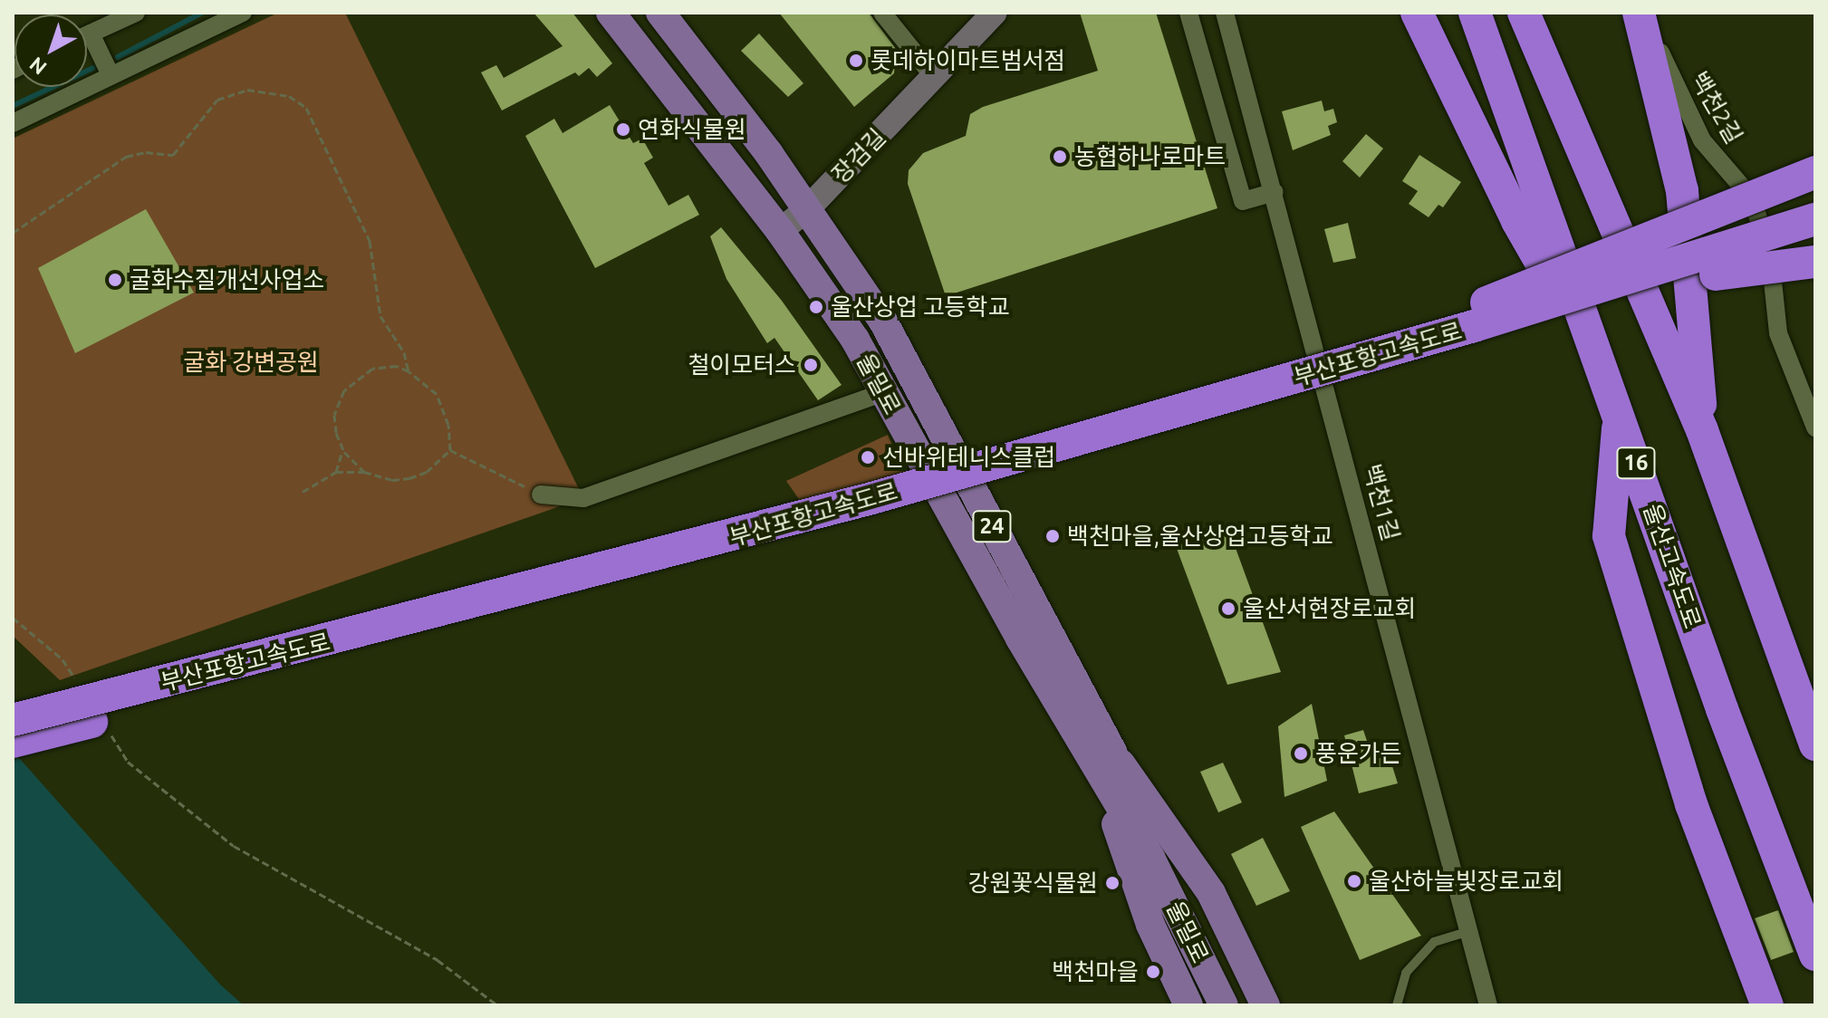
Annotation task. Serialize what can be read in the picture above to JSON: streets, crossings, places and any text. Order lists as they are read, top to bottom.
{
  "streets": {
    "highway": ["부산포항고속도로", "16", "울산고속도로"],
    "main road": ["장검길", "울밀로", "24"],
    "street": ["백천2길", "백천1길"]
  },
  "crossings": [
    ["장검길", "울밀로"]
  ],
  "parks": ["굴화 강변공원"],
  "places": [
    "롯데하이마트범서점",
    "연화식물원",
    "농협하나로마트",
    "굴화수질개선사업소",
    "울산상업 고등학교",
    "철이모터스",
    "선바위테니스클럽",
    "백천마을,울산상업고등학교",
    "울산서현장로교회",
    "풍운가든",
    "울산하늘빛장로교회",
    "강원꽃식물원",
    "백천마을"
  ],
  "north": "bottom left"
}
